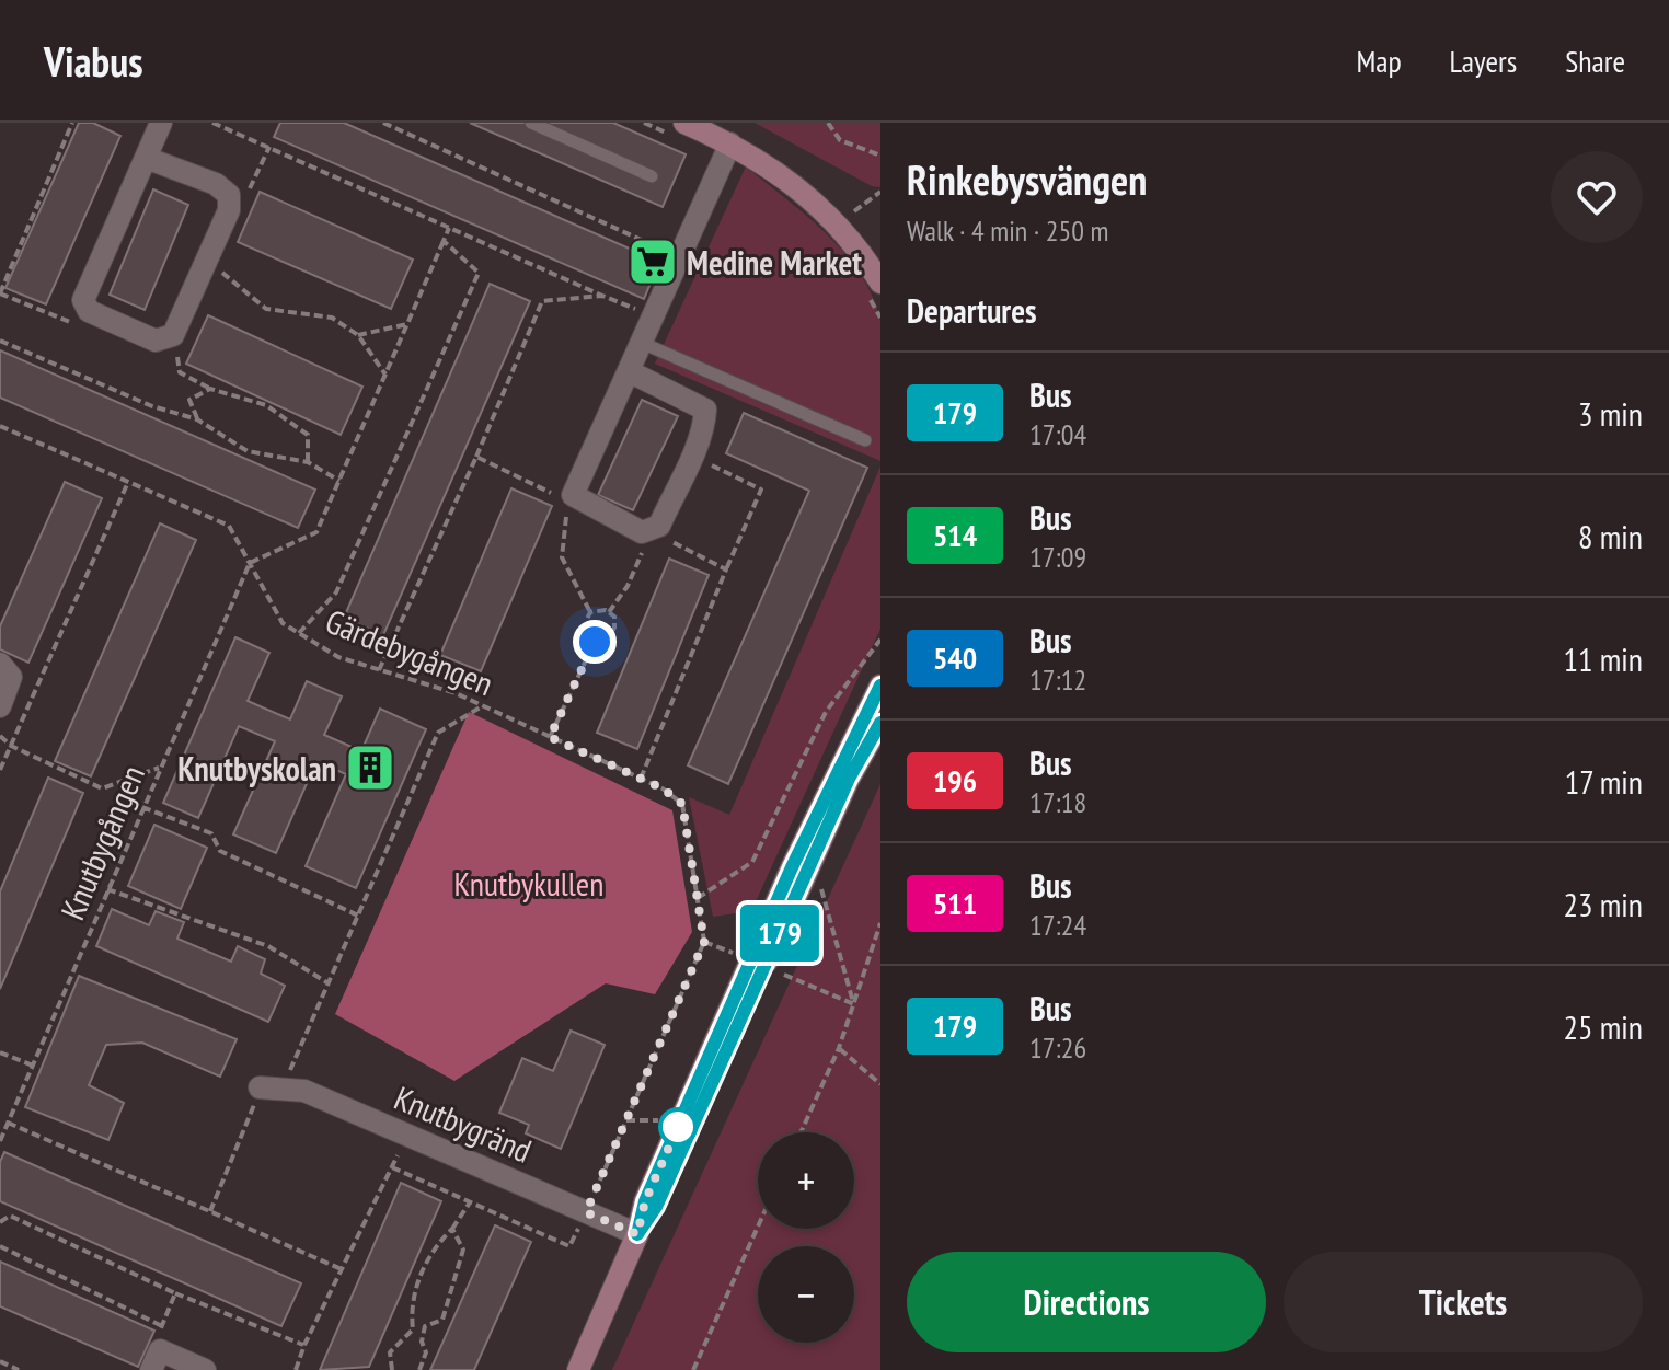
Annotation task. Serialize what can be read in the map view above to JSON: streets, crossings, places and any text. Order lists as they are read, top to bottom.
{
  "streets": {
    "street": ["Knutbygränd"],
    "path": ["Gärdebygången", "Knutbygången"]
  },
  "crossings": [
    ["Gärdebygången", "Knutbygången"]
  ],
  "parks": ["Knutbykullen"],
  "places": {
    "supermarket": ["Medine Market"],
    "building": ["Knutbyskolan"]
  },
  "lines": ["bus line 179"],
  "page": {
    "header": "Viabus",
    "nav": ["Map", "Layers", "Share"],
    "on_map": "179",
    "heading": [
      ["Rinkebysvängen", "Walk · 4 min · 250 m"],
      "Departures"
    ],
    "list": [
      {
        "mark": "179",
        "name": "Bus",
        "note": "17:04",
        "value": "3 min"
      },
      {
        "mark": "514",
        "name": "Bus",
        "note": "17:09",
        "value": "8 min"
      },
      {
        "mark": "540",
        "name": "Bus",
        "note": "17:12",
        "value": "11 min"
      },
      {
        "mark": "196",
        "name": "Bus",
        "note": "17:18",
        "value": "17 min"
      },
      {
        "mark": "511",
        "name": "Bus",
        "note": "17:24",
        "value": "23 min"
      },
      {
        "mark": "179",
        "name": "Bus",
        "note": "17:26",
        "value": "25 min"
      }
    ],
    "map_buttons": ["+", "−"],
    "buttons": ["Directions", "Tickets"]
  }
}
